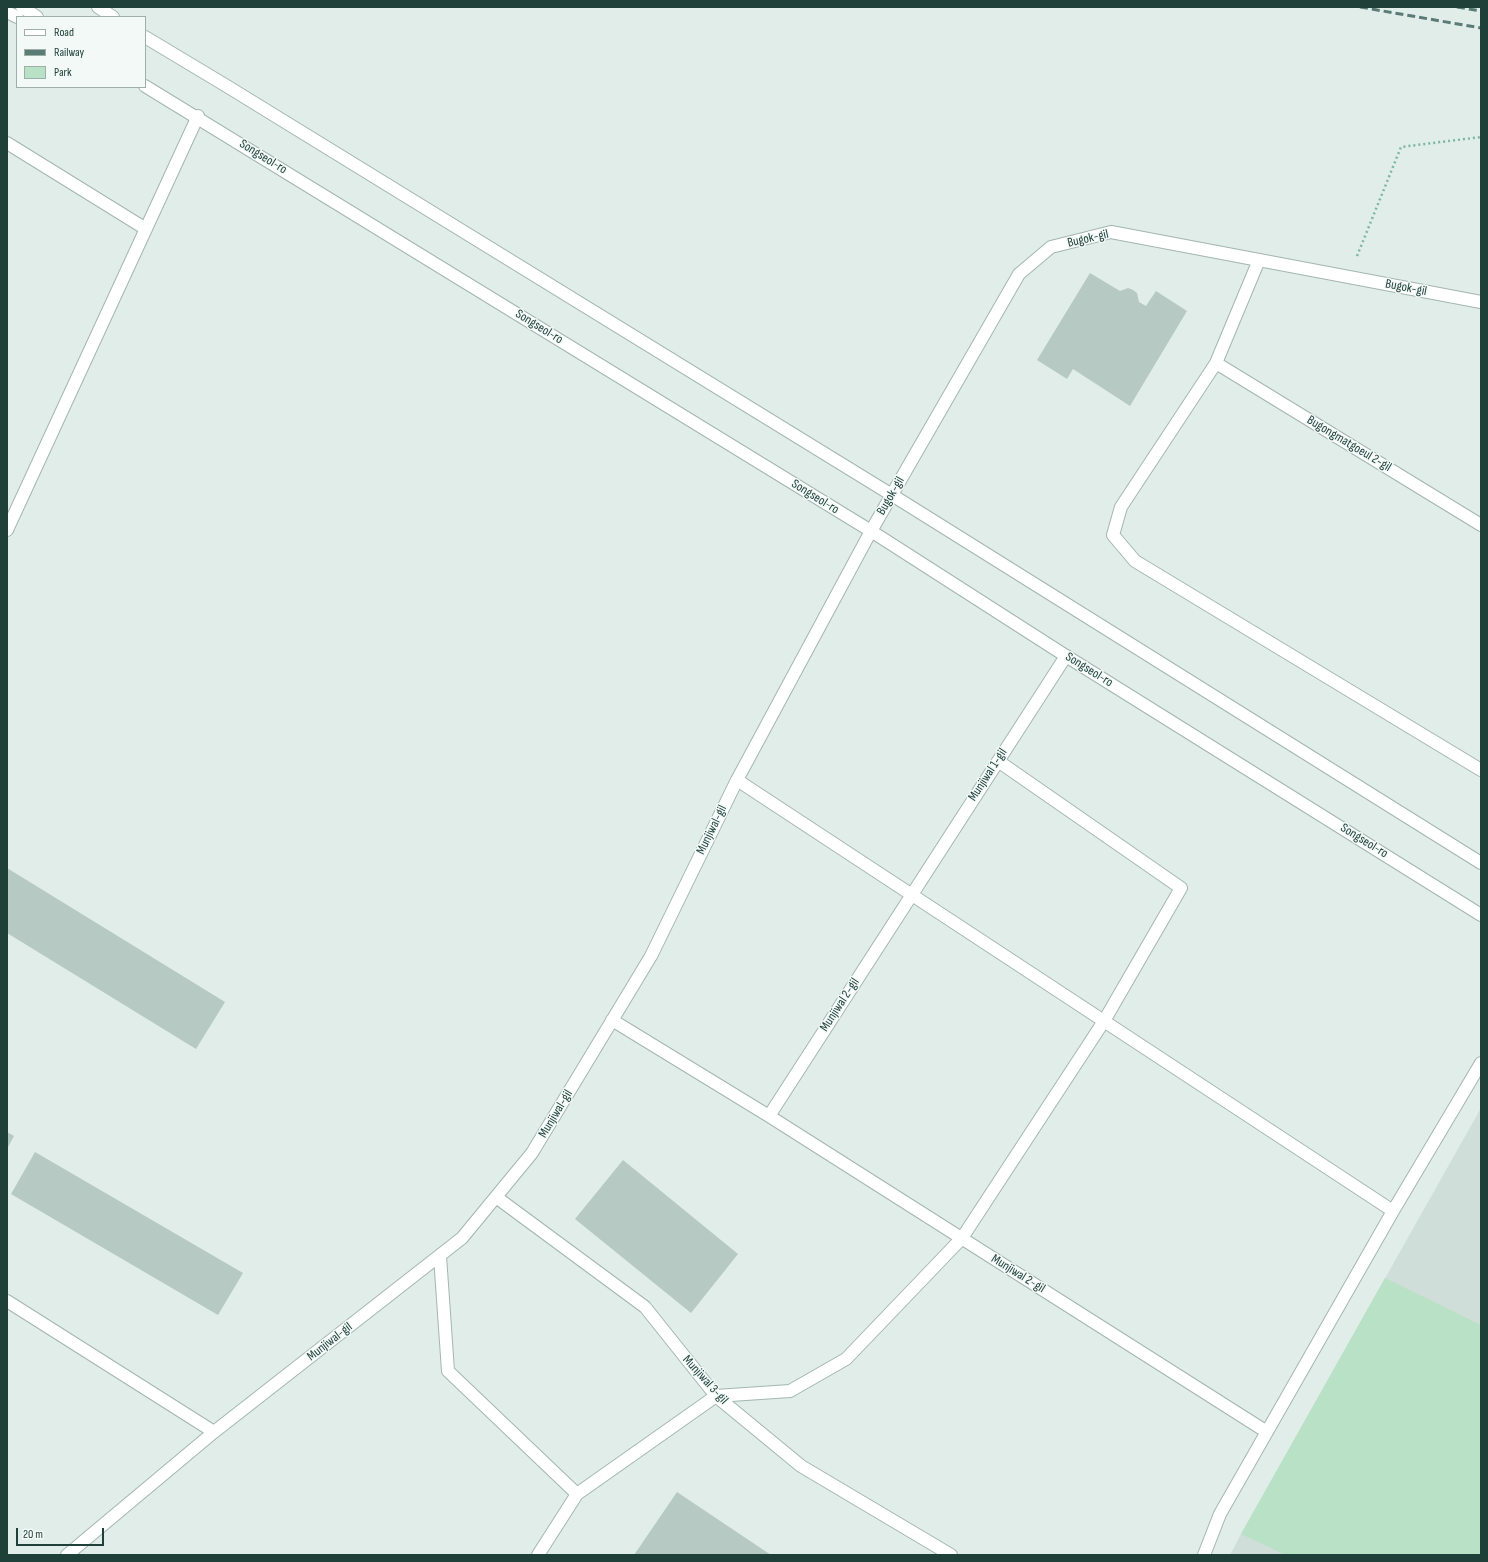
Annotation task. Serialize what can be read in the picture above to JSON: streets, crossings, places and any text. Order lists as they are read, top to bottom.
{
  "streets": {
    "street": [
      "Songseol-ro",
      "Bugok-gil",
      "Bugongmatgoeul 2-gil",
      "Munjiwal 1-gil",
      "Munjiwal-gil",
      "Munjiwal 2-gil",
      "Munjiwal 3-gil"
    ]
  },
  "crossings": [
    ["Songseol-ro", "Bugok-gil"],
    ["Songseol-ro", "Munjiwal 1-gil"],
    ["Songseol-ro", "Munjiwal-gil"],
    ["Bugok-gil", "Munjiwal-gil"],
    ["Munjiwal 1-gil", "Munjiwal 2-gil"],
    ["Munjiwal-gil", "Munjiwal 2-gil"],
    ["Munjiwal-gil", "Munjiwal 3-gil"]
  ],
  "legend": ["Road", "Railway", "Park"],
  "scale_bar": "20 m"
}
